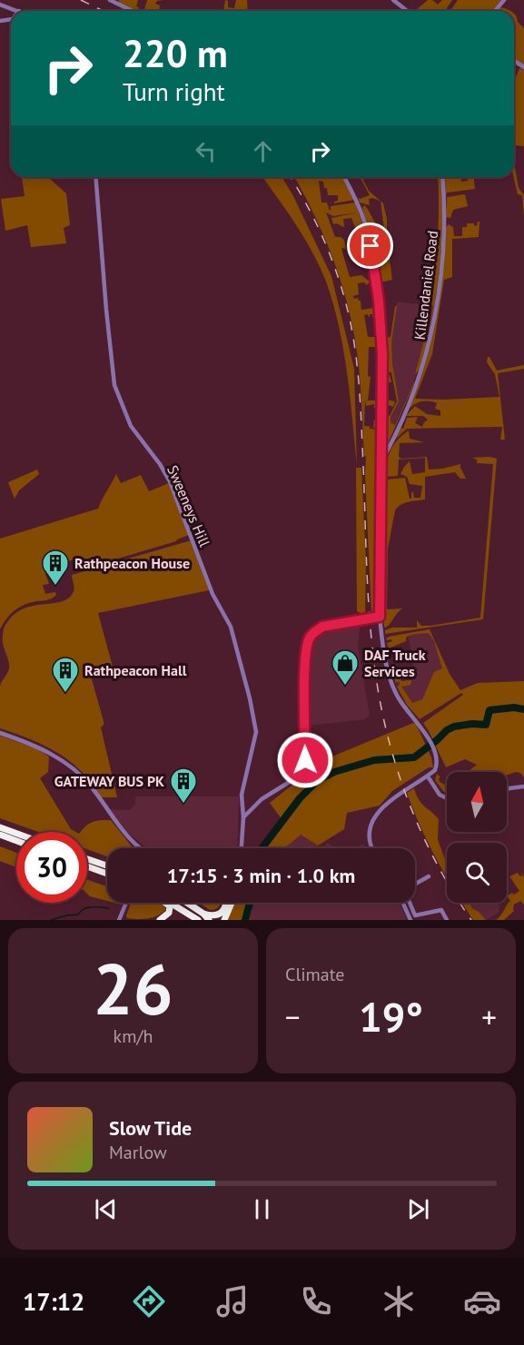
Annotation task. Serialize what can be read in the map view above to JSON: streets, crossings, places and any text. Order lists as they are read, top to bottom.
{
  "streets": {
    "street": ["Killendaniel Road", "Sweeneys Hill"]
  },
  "places": {
    "building": ["Rathpeacon House", "Rathpeacon Hall", "GATEWAY BUS PK"],
    "shop": ["DAF Truck Services"]
  },
  "north": "top",
  "page": {
    "turn": ["220 m", "Turn right"],
    "limit": "30",
    "trip": "17:15 · 3 min · 1.0 km",
    "tile": [
      ["26", "km/h"],
      "Climate"
    ],
    "heat": ["−", "19°", "+"],
    "song": ["Slow Tide", "Marlow"],
    "tabs": "17:12"
  }
}
